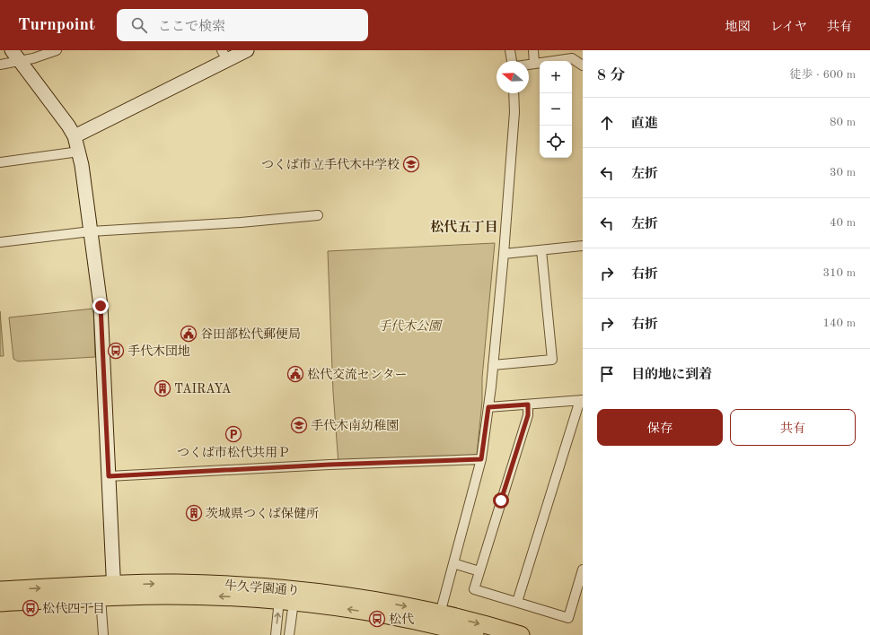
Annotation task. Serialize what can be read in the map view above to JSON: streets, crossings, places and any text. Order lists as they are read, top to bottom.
{
  "streets": {
    "highway": ["牛久学園通り"]
  },
  "districts": ["松代五丁目"],
  "parks": ["手代木公園"],
  "places": {
    "school or university": ["つくば市立手代木中学校", "手代木南幼稚園"],
    "public building": ["谷田部松代郵便局", "松代交流センター"],
    "bus stop": ["手代木団地", "松代四丁目", "松代"],
    "building": ["TAIRAYA", "茨城県つくば保健所"],
    "parking": ["つくば市松代共用Ｐ"]
  },
  "north": "left",
  "page": {
    "header": "Turnpoint",
    "search": "ここで検索",
    "nav": ["地図", "レイヤ", "共有"],
    "heading": ["8 分", "徒歩 · 600 m"],
    "map_buttons": ["+", "−"],
    "list": [
      ["直進", "80 m"],
      ["左折", "30 m"],
      ["左折", "40 m"],
      ["右折", "310 m"],
      ["右折", "140 m"],
      "目的地に到着"
    ],
    "buttons": ["保存", "共有"]
  }
}
